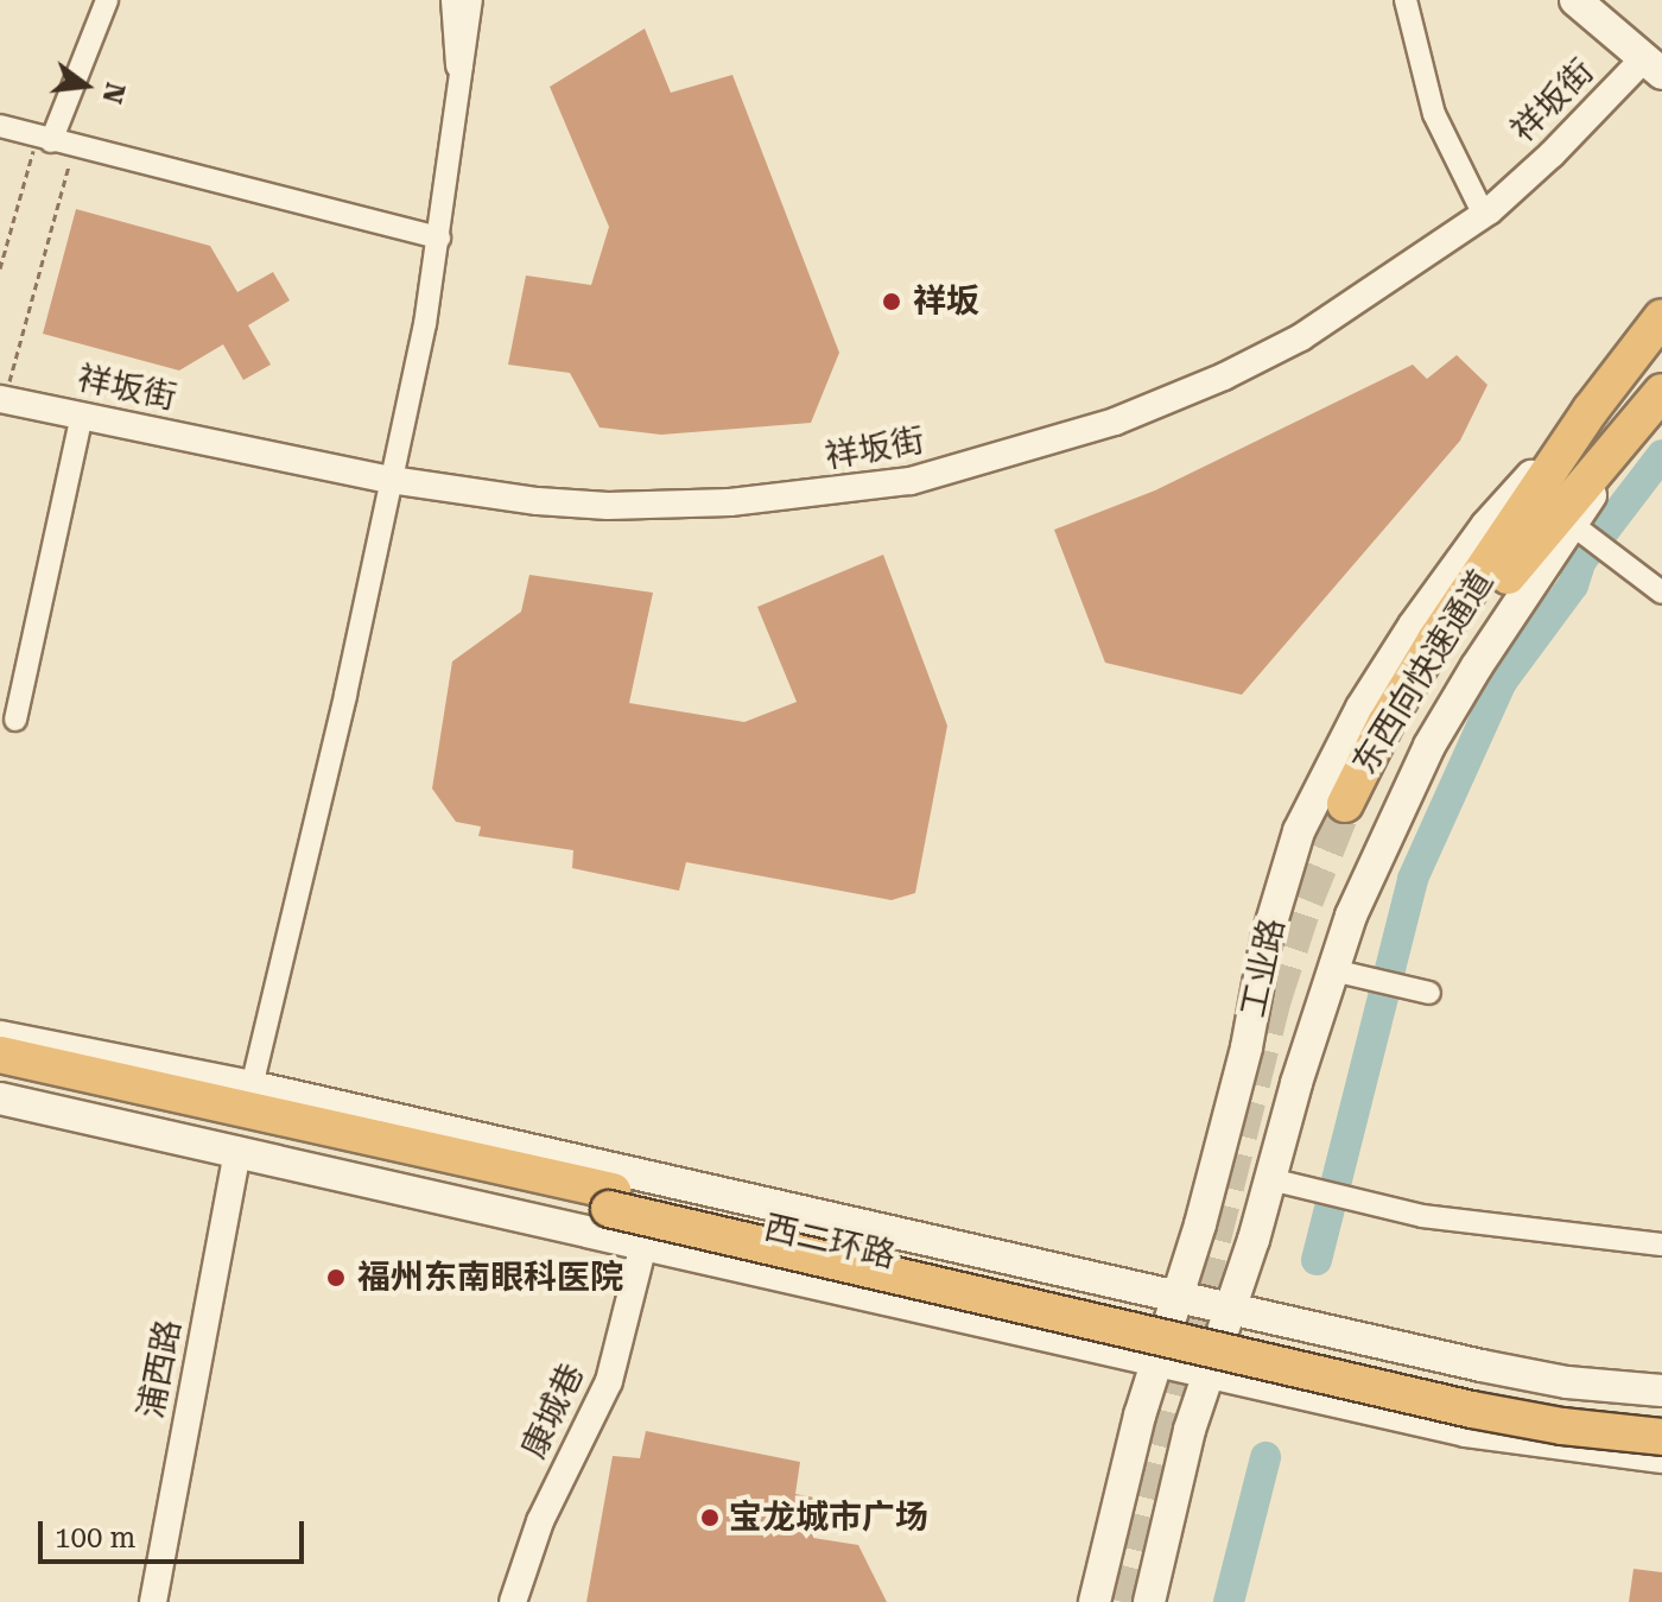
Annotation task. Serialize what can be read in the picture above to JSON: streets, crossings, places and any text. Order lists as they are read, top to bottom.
{
  "streets": {
    "highway": ["东西向快速通道", "工业路", "西二环路"],
    "street": ["祥坂街", "浦西路", "康城巷"]
  },
  "crossings": [
    ["东西向快速通道", "工业路"]
  ],
  "places": ["祥坂", "福州东南眼科医院", "宝龙城市广场"],
  "scale_bar": "100 m",
  "north": "right"
}
